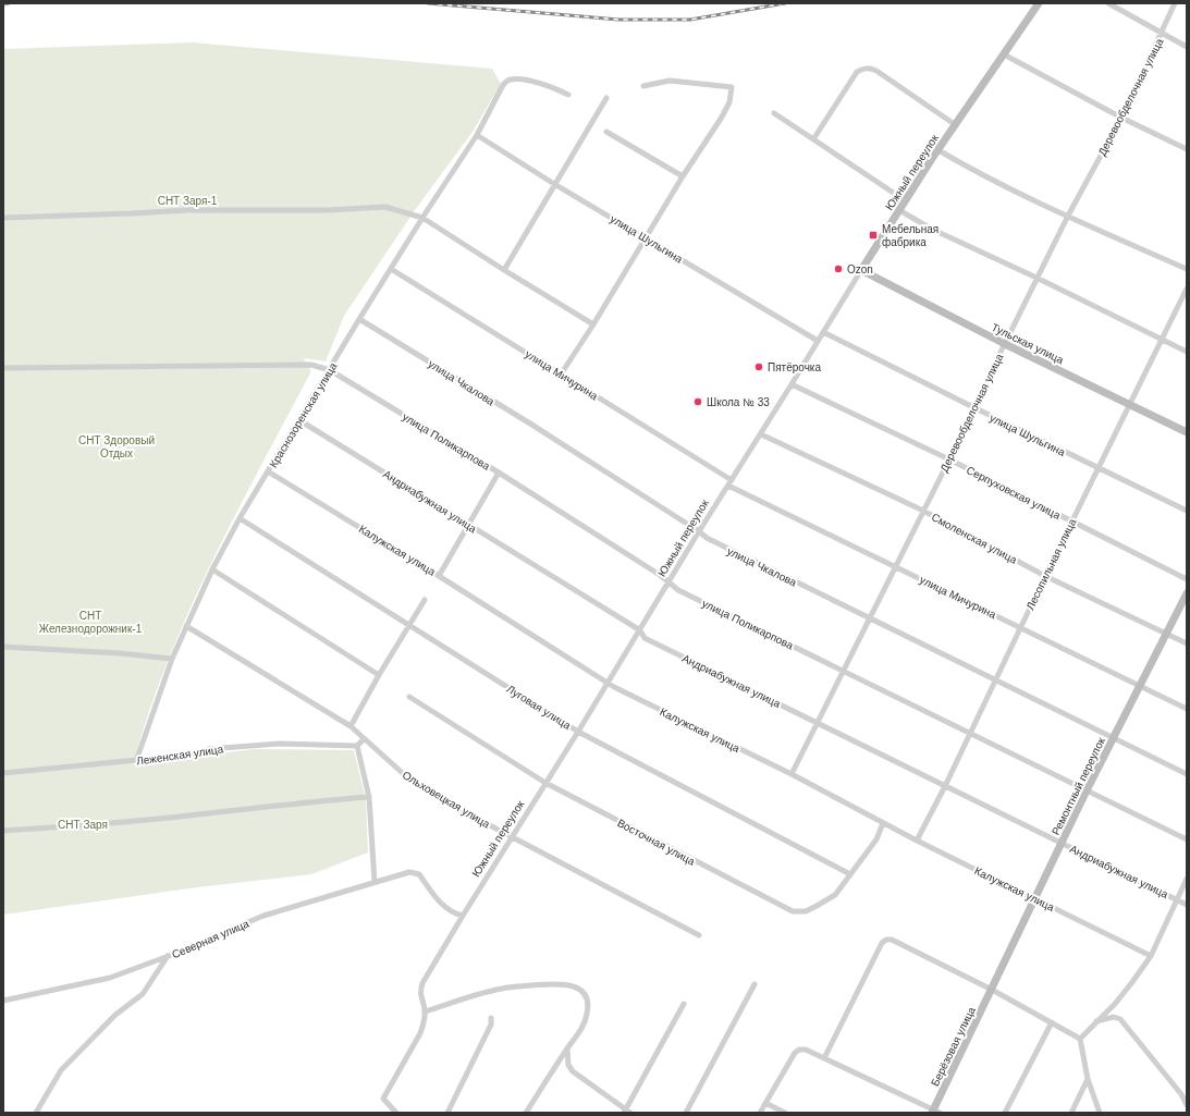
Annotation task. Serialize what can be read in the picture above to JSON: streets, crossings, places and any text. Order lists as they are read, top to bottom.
{
  "streets": {
    "main road": [
      "Южный переулок",
      "Тульская улица",
      "Ремонтный переулок",
      "Берёзовая улица"
    ],
    "street": [
      "Деревообделочная улица",
      "улица Шульгина",
      "улица Мичурина",
      "улица Чкалова",
      "Краснозоренская улица",
      "улица Поликарпова",
      "Серпуховская улица",
      "Андриабужная улица",
      "Смоленская улица",
      "Калужская улица",
      "Лесопильная улица",
      "Луговая улица",
      "Леженская улица",
      "Ольховецкая улица",
      "Восточная улица",
      "Северная улица"
    ]
  },
  "crossings": [
    ["Деревообделочная улица", "улица Шульгина"],
    ["Деревообделочная улица", "Тульская улица"],
    ["Деревообделочная улица", "улица Мичурина"],
    ["Деревообделочная улица", "улица Чкалова"],
    ["Деревообделочная улица", "улица Поликарпова"],
    ["Деревообделочная улица", "Серпуховская улица"],
    ["Деревообделочная улица", "Андриабужная улица"],
    ["Деревообделочная улица", "Смоленская улица"],
    ["Деревообделочная улица", "Калужская улица"],
    ["Южный переулок", "улица Шульгина"],
    ["Южный переулок", "Тульская улица"],
    ["Южный переулок", "улица Мичурина"],
    ["Южный переулок", "улица Чкалова"],
    ["Южный переулок", "улица Поликарпова"],
    ["Южный переулок", "Серпуховская улица"],
    ["Южный переулок", "Андриабужная улица"],
    ["Южный переулок", "Смоленская улица"],
    ["Южный переулок", "Калужская улица"],
    ["Южный переулок", "Луговая улица"],
    ["Южный переулок", "Ольховецкая улица"],
    ["Южный переулок", "Восточная улица"],
    ["Южный переулок", "Северная улица"],
    ["улица Шульгина", "Краснозоренская улица"],
    ["улица Шульгина", "Лесопильная улица"],
    ["Тульская улица", "Лесопильная улица"],
    ["улица Мичурина", "Краснозоренская улица"],
    ["улица Мичурина", "Лесопильная улица"],
    ["улица Мичурина", "Ремонтный переулок"],
    ["улица Чкалова", "Краснозоренская улица"],
    ["улица Чкалова", "Лесопильная улица"],
    ["улица Чкалова", "Ремонтный переулок"],
    ["Краснозоренская улица", "улица Поликарпова"],
    ["Краснозоренская улица", "Андриабужная улица"],
    ["Краснозоренская улица", "Калужская улица"],
    ["Краснозоренская улица", "Луговая улица"],
    ["Краснозоренская улица", "Леженская улица"],
    ["Краснозоренская улица", "Ольховецкая улица"],
    ["улица Поликарпова", "Лесопильная улица"],
    ["улица Поликарпова", "Ремонтный переулок"],
    ["Серпуховская улица", "Лесопильная улица"],
    ["Андриабужная улица", "Лесопильная улица"],
    ["Андриабужная улица", "Ремонтный переулок"],
    ["Смоленская улица", "Лесопильная улица"],
    ["Смоленская улица", "Ремонтный переулок"],
    ["Калужская улица", "Лесопильная улица"],
    ["Калужская улица", "Ремонтный переулок"],
    ["Калужская улица", "Восточная улица"],
    ["Луговая улица", "Восточная улица"],
    ["Ремонтный переулок", "Берёзовая улица"]
  ],
  "parks": [
    "СНТ Заря-1",
    "СНТ Здоровый Отдых",
    "СНТ Железнодорожник-1",
    "СНТ Заря"
  ],
  "places": {
    "transit": ["Мебельная фабрика"],
    "other": ["Ozon", "Пятёрочка", "Школа № 33"]
  }
}
